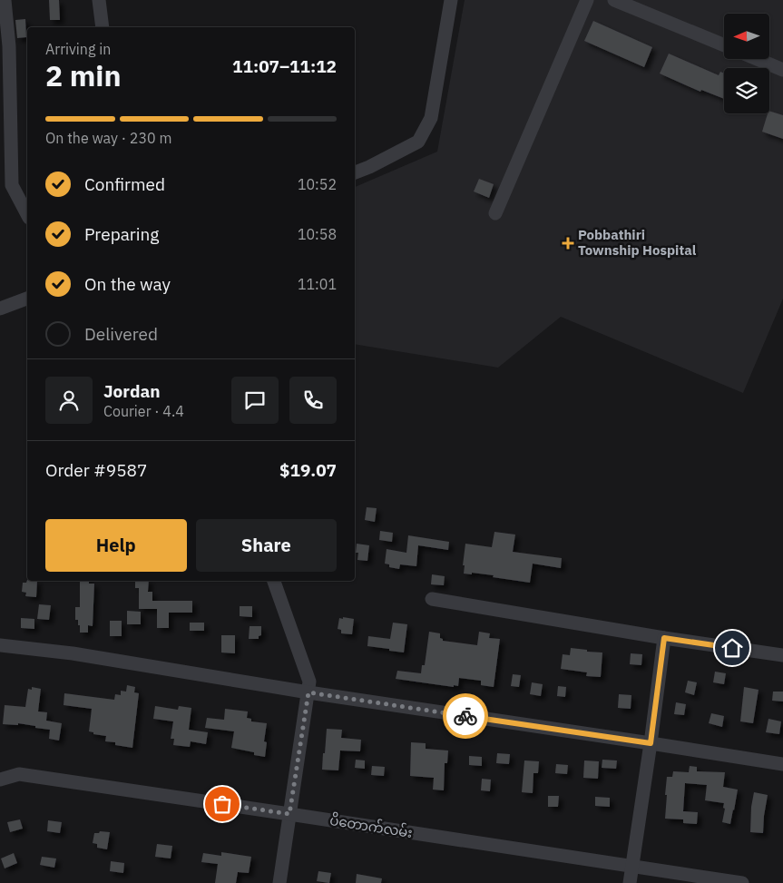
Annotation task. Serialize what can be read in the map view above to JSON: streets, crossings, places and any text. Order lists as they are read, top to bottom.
{
  "streets": {
    "street": ["ပိတောက်လမ်း"]
  },
  "places": {
    "health": ["Pobbathiri Township Hospital"]
  },
  "north": "left",
  "page": {
    "heading": ["2 min", "Arriving in", "11:07–11:12"],
    "panel": [
      "Jordan",
      "Courier · 4.4",
      "Order #9587",
      "$19.07"
    ],
    "bar": "On the way · 230 m",
    "list": [
      ["Confirmed", "10:52"],
      ["Preparing", "10:58"],
      ["On the way", "11:01"],
      "Delivered"
    ],
    "buttons": ["Help", "Share"]
  }
}
